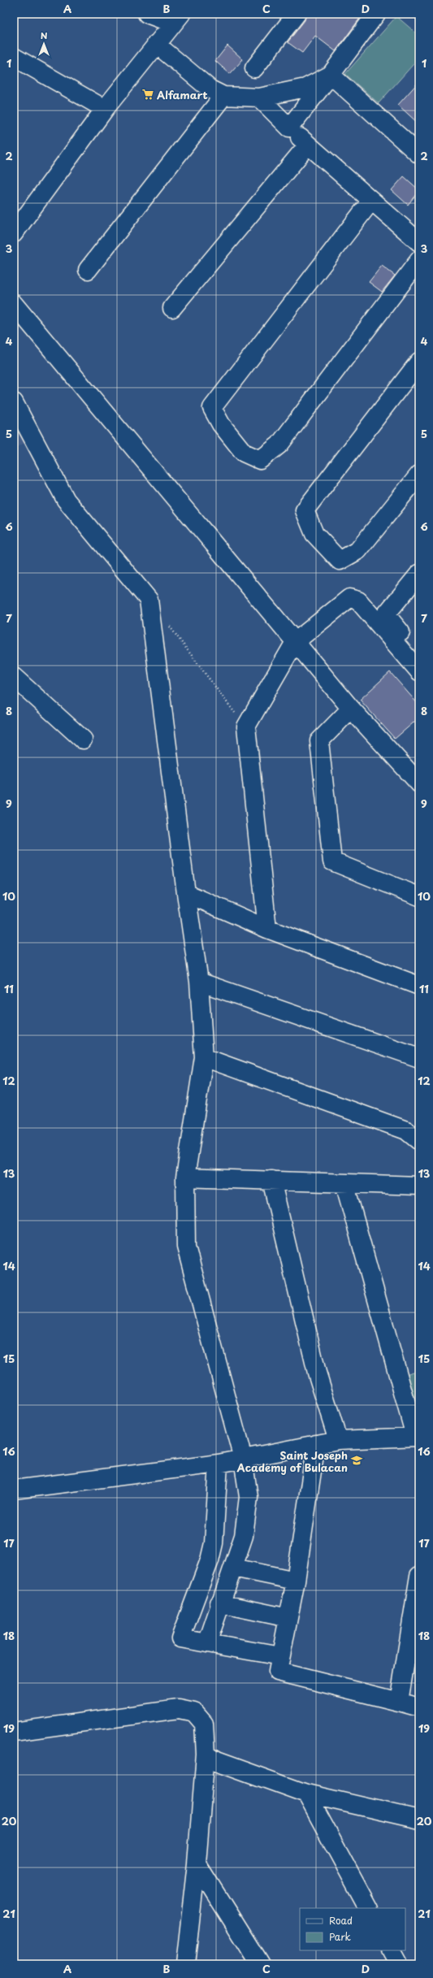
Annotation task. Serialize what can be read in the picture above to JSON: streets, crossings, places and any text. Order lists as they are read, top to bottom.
{
  "places": {
    "supermarket": ["Alfamart"],
    "school or university": ["Saint Joseph Academy of Bulacan"]
  },
  "legend": ["Road", "Park"],
  "north": "top",
  "grid": {
    "columns": [
      "A",
      "B",
      "C",
      "D"
    ],
    "rows": [
      "1",
      "2",
      "3",
      "4",
      "5",
      "6",
      "7",
      "8",
      "9",
      "10",
      "11",
      "12",
      "13",
      "14",
      "15",
      "16",
      "17",
      "18",
      "19",
      "20",
      "21"
    ]
  }
}
